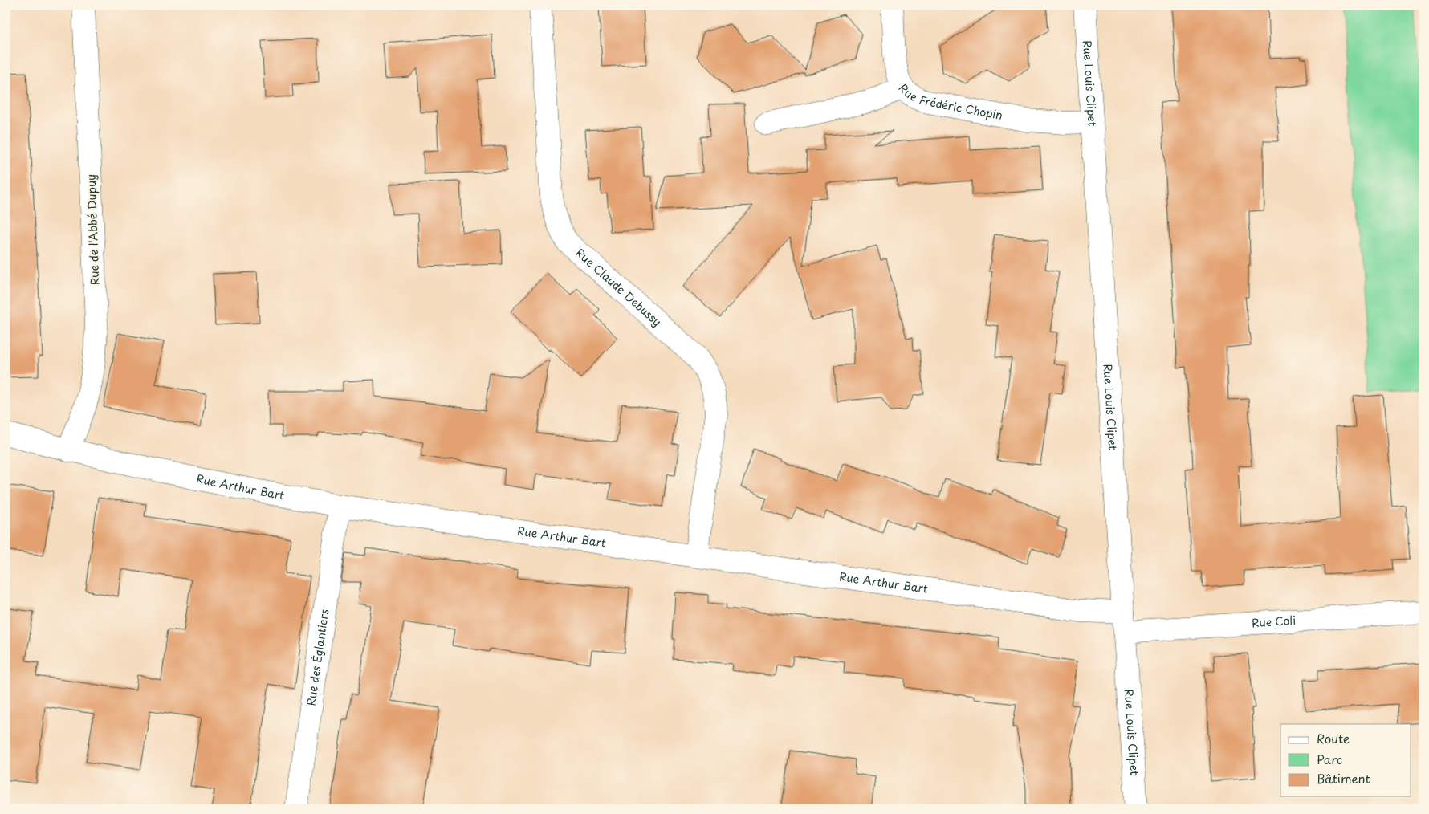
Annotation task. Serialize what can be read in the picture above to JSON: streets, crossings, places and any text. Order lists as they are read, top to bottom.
{
  "streets": {
    "street": [
      "Rue Louis Clipet",
      "Rue Frédéric Chopin",
      "Rue de l'Abbé Dupuy",
      "Rue Claude Debussy",
      "Rue Arthur Bart",
      "Rue Coli",
      "Rue des Églantiers"
    ]
  },
  "crossings": [
    ["Rue Louis Clipet", "Rue Frédéric Chopin"],
    ["Rue Louis Clipet", "Rue Arthur Bart"],
    ["Rue Louis Clipet", "Rue Coli"],
    ["Rue de l'Abbé Dupuy", "Rue Arthur Bart"],
    ["Rue Claude Debussy", "Rue Arthur Bart"],
    ["Rue Arthur Bart", "Rue Coli"],
    ["Rue Arthur Bart", "Rue des Églantiers"]
  ],
  "legend": ["Route", "Parc", "Bâtiment"]
}
